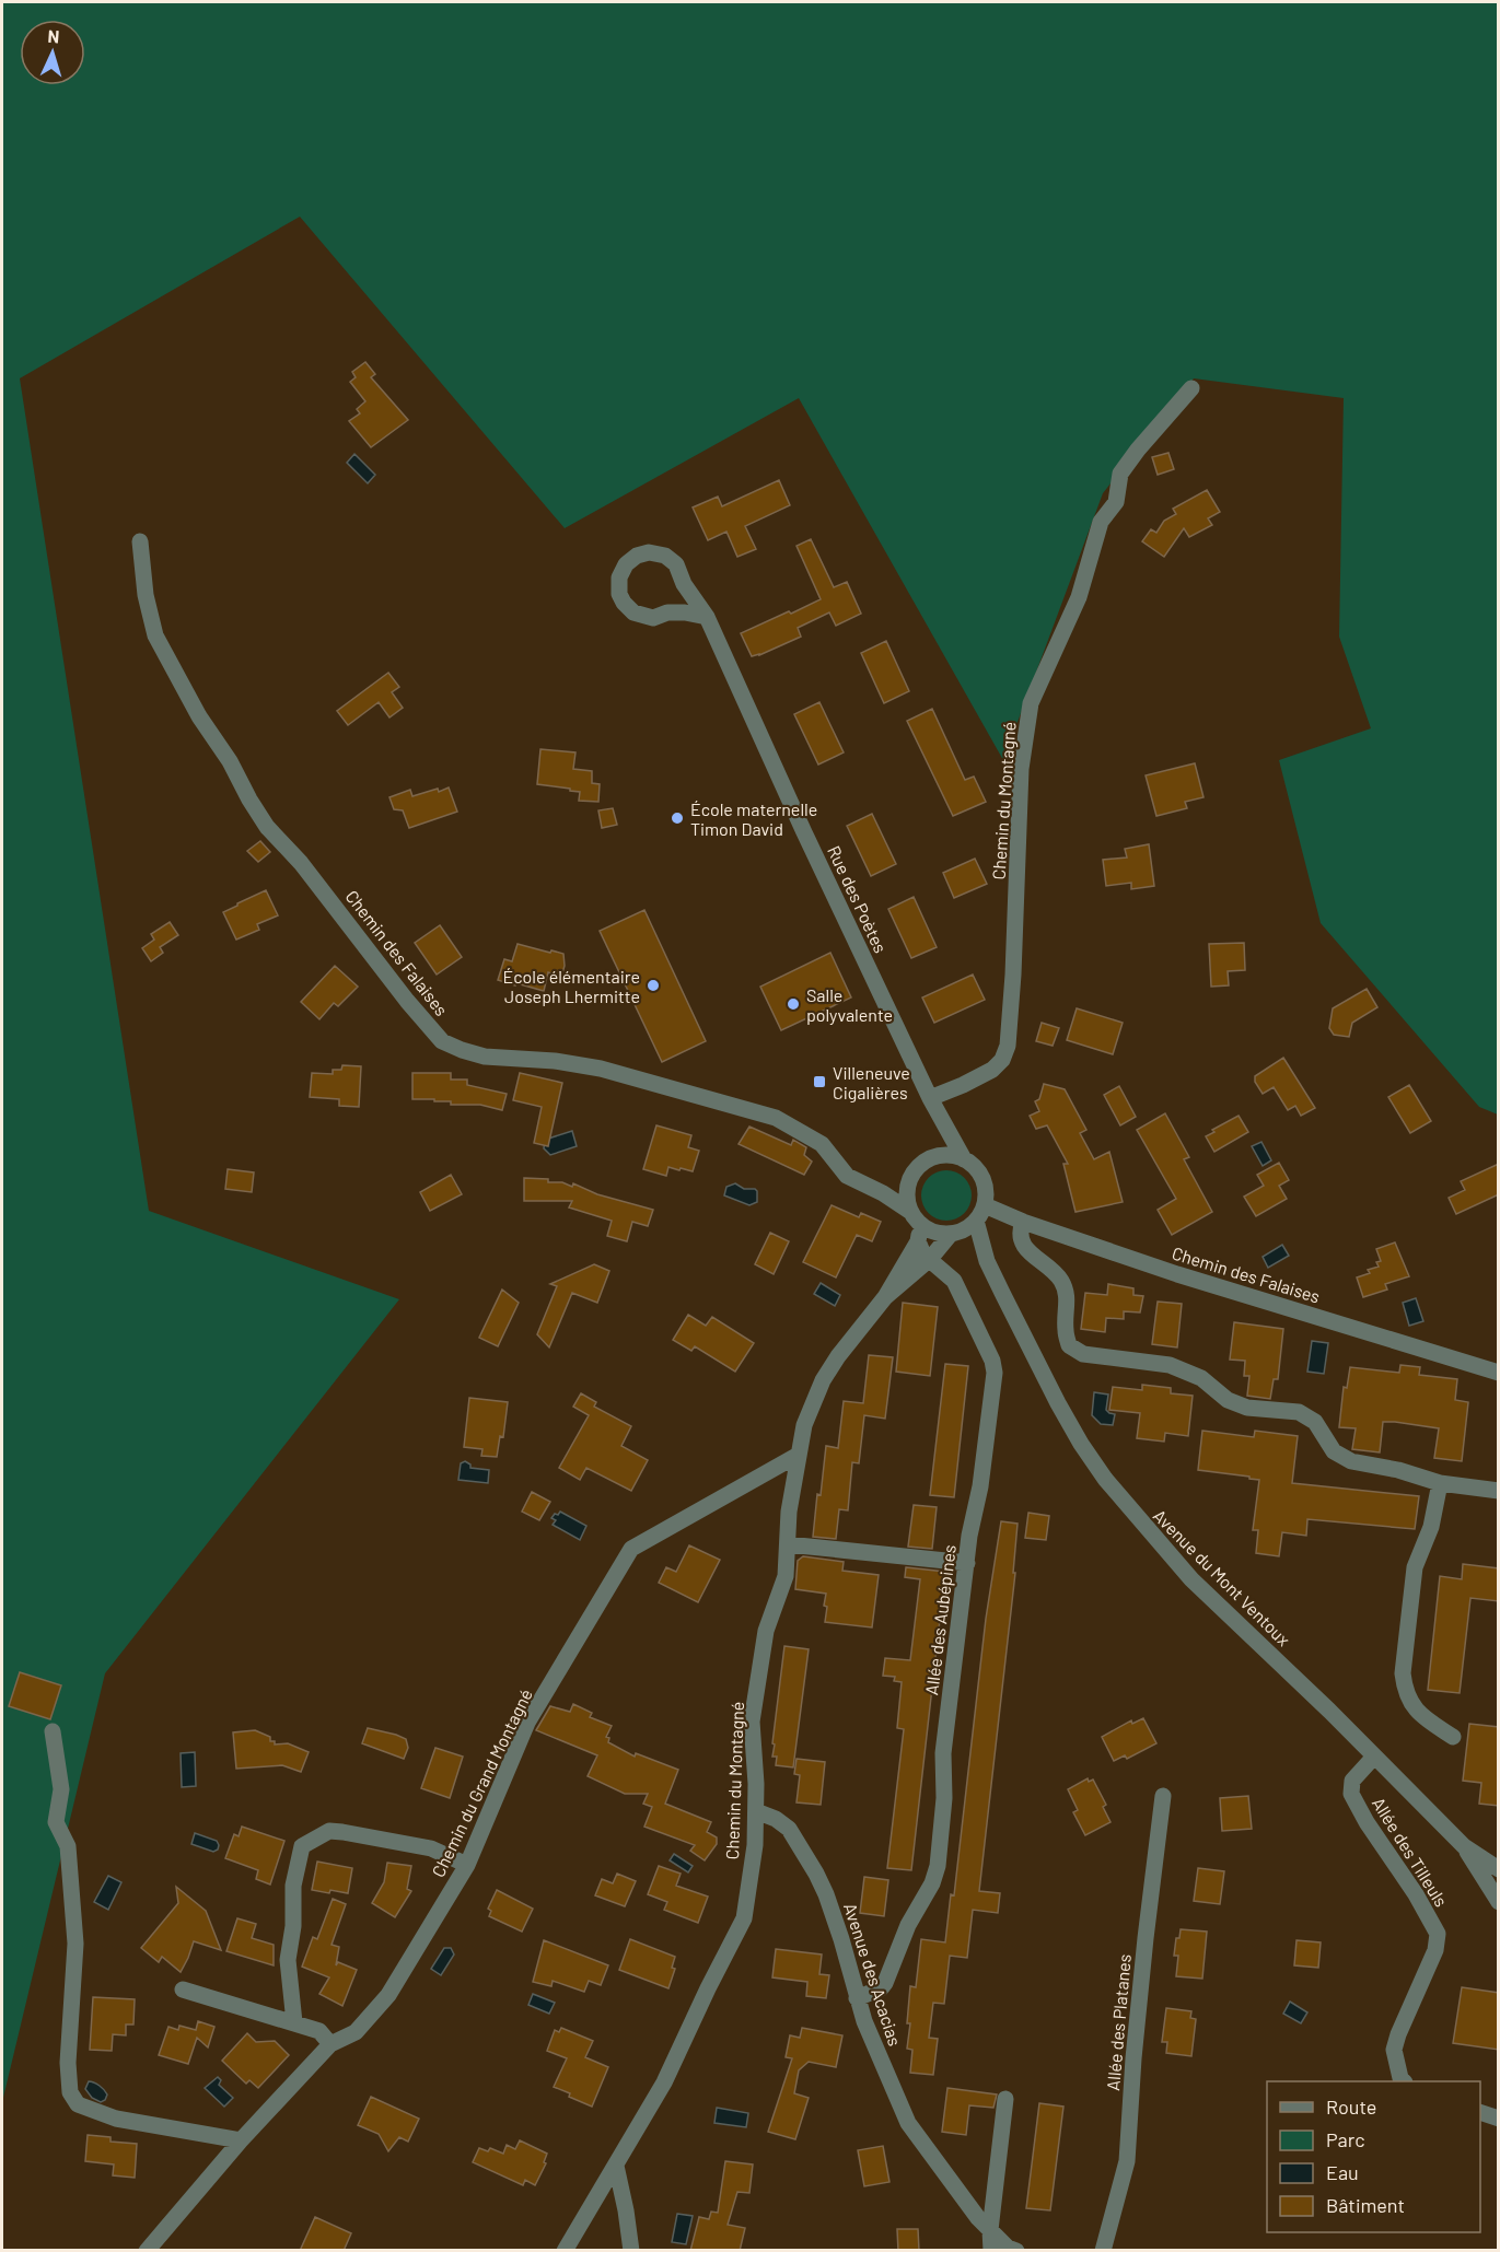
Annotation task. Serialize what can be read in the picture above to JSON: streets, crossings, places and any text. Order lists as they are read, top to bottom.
{
  "streets": {
    "street": [
      "Chemin du Montagné",
      "Rue des Poètes",
      "Chemin des Falaises",
      "Avenue du Mont Ventoux",
      "Allée des Aubépines",
      "Chemin du Grand Montagné",
      "Allée des Tilleuls",
      "Avenue des Acacias",
      "Allée des Platanes"
    ]
  },
  "crossings": [
    ["Chemin du Montagné", "Rue des Poètes"],
    ["Chemin du Montagné", "Chemin des Falaises"],
    ["Chemin du Montagné", "Avenue du Mont Ventoux"],
    ["Chemin du Montagné", "Allée des Aubépines"],
    ["Chemin du Montagné", "Chemin du Grand Montagné"],
    ["Chemin du Montagné", "Avenue des Acacias"],
    ["Rue des Poètes", "Chemin des Falaises"],
    ["Rue des Poètes", "Avenue du Mont Ventoux"],
    ["Rue des Poètes", "Allée des Aubépines"],
    ["Chemin des Falaises", "Avenue du Mont Ventoux"],
    ["Chemin des Falaises", "Allée des Aubépines"],
    ["Avenue du Mont Ventoux", "Allée des Aubépines"],
    ["Avenue du Mont Ventoux", "Allée des Tilleuls"],
    ["Allée des Aubépines", "Avenue des Acacias"]
  ],
  "places": {
    "other": ["École maternelle Timon David", "École élémentaire Joseph Lhermitte", "Salle polyvalente"],
    "transit": ["Villeneuve Cigalières"]
  },
  "legend": [
    "Route",
    "Parc",
    "Eau",
    "Bâtiment"
  ],
  "north": "top"
}
